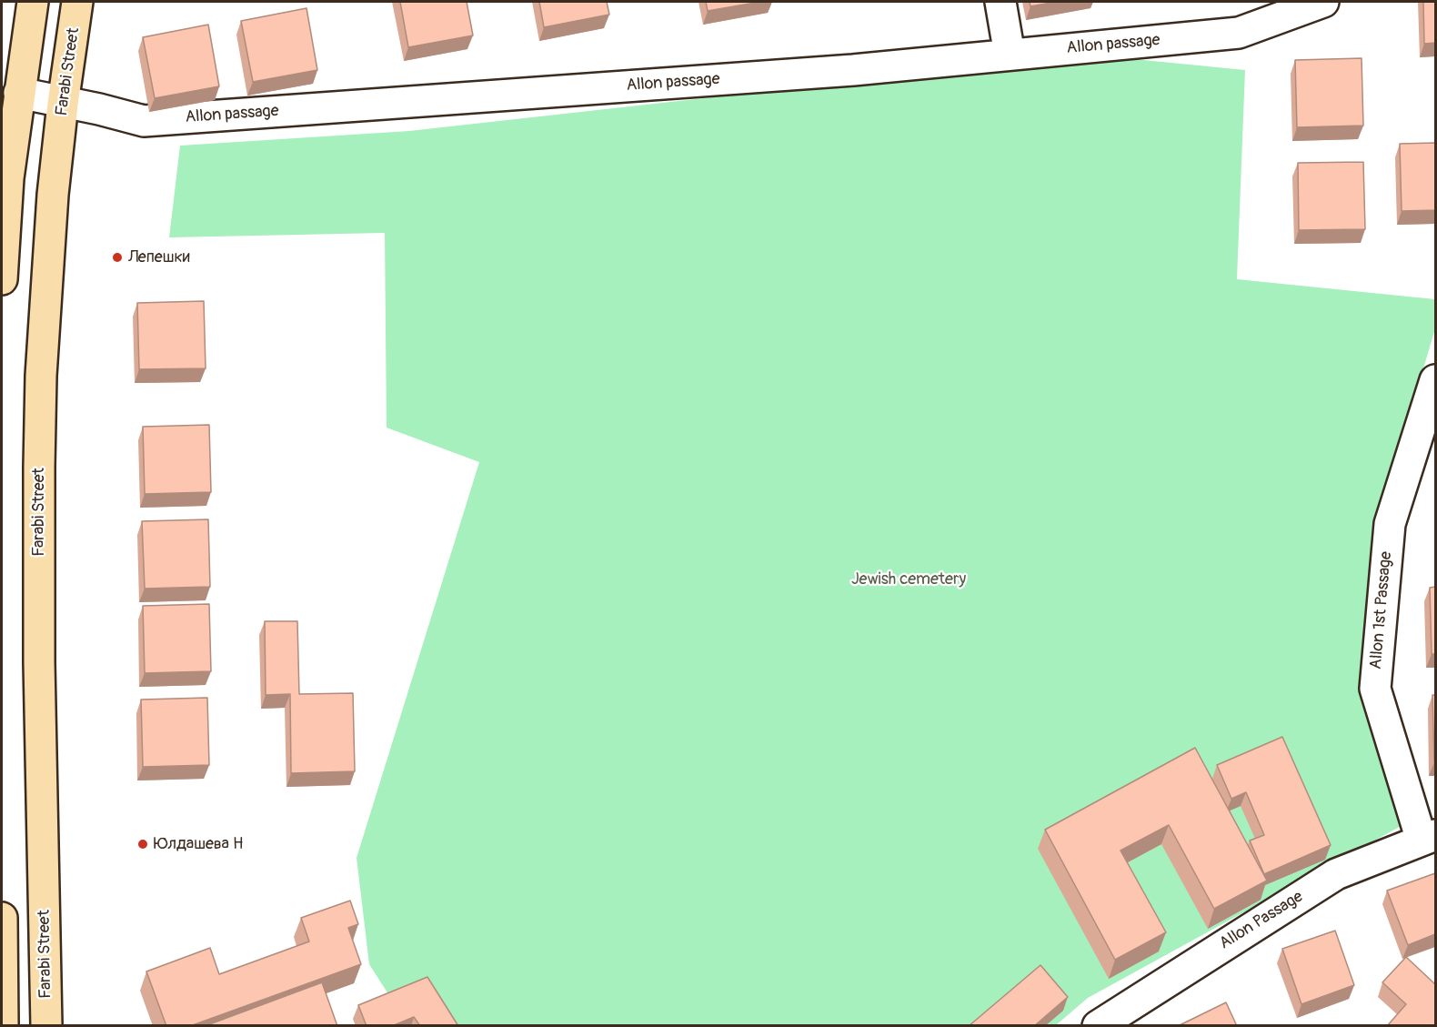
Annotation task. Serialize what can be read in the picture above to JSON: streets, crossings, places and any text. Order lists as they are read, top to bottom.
{
  "streets": {
    "main road": ["Farabi Street"],
    "street": ["Allon passage", "Allon 1st Passage", "Allon Passage"]
  },
  "crossings": [
    ["Allon passage", "Farabi Street"],
    ["Allon 1st Passage", "Allon Passage"]
  ],
  "parks": ["Jewish cemetery"],
  "places": ["Лепешки", "Юлдашева Н"]
}
